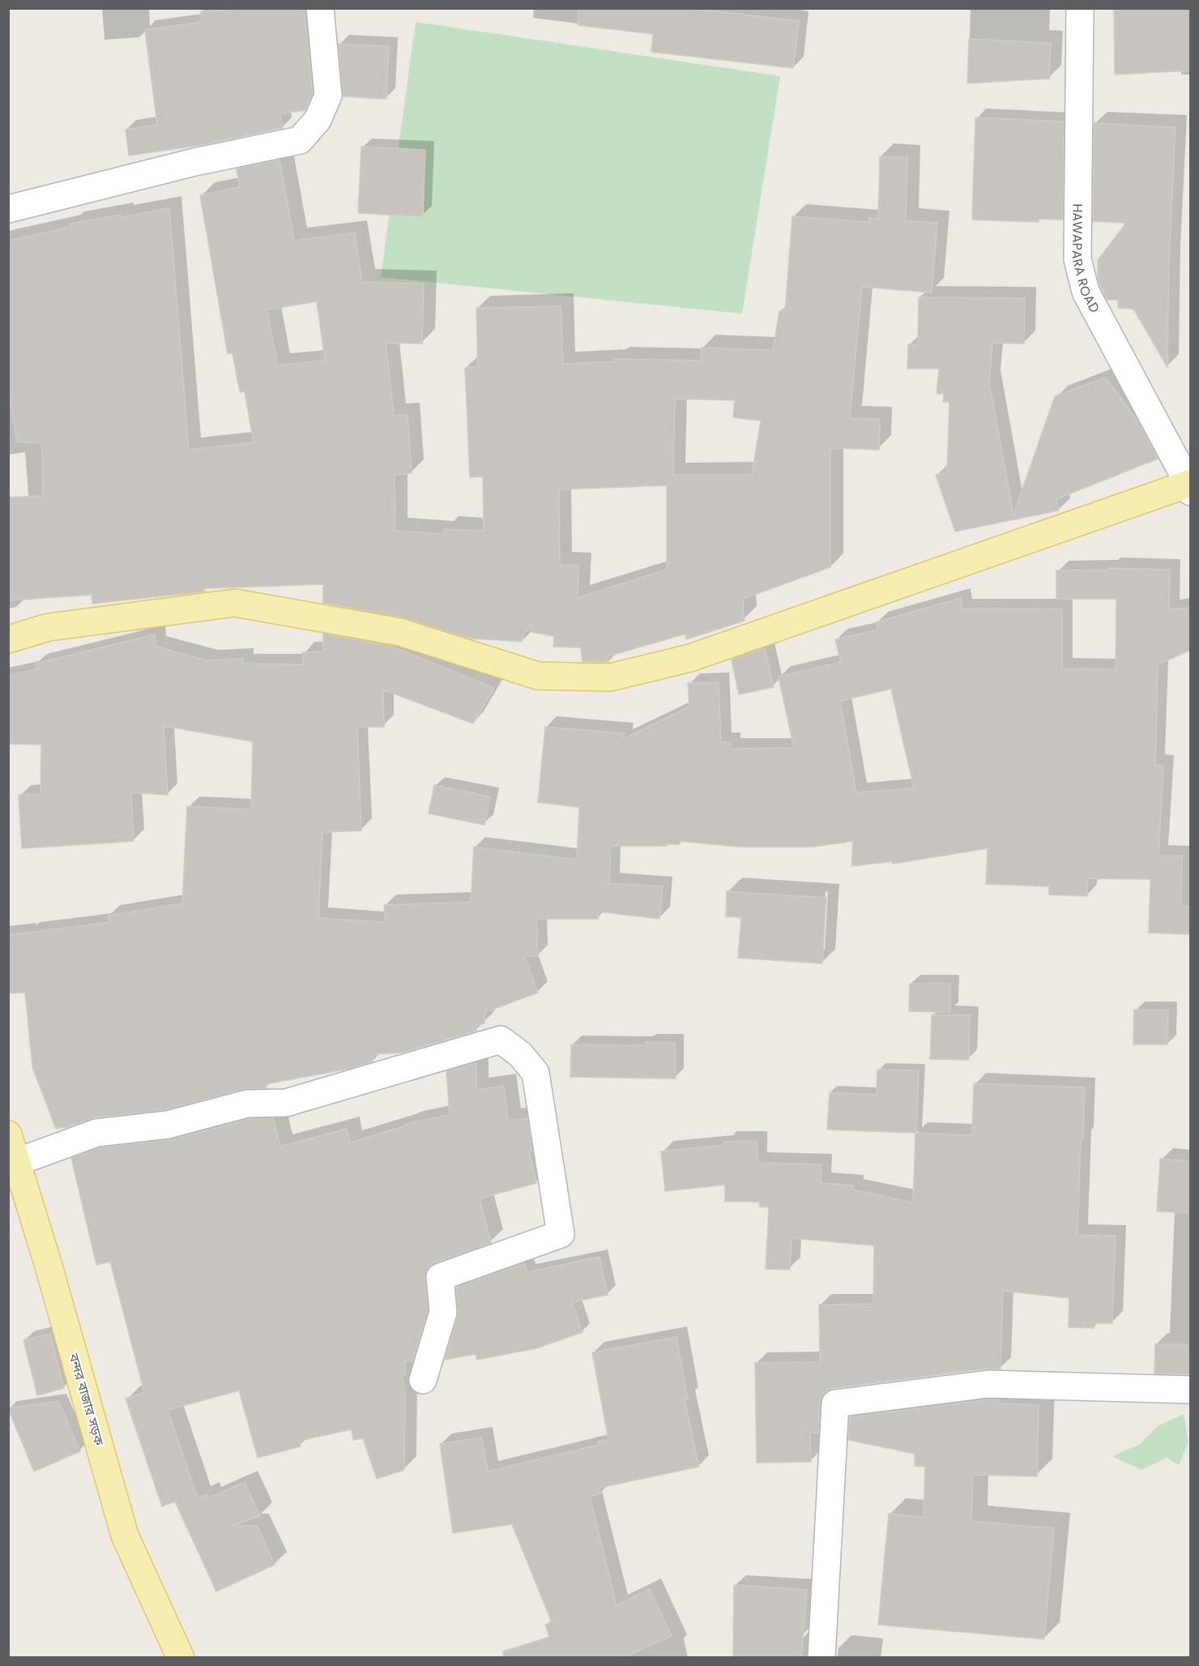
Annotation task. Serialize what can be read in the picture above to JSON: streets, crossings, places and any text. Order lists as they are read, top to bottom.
{
  "streets": {
    "main road": ["বন্দর বাজার সড়ক"],
    "street": ["HAWAPARA ROAD"]
  }
}
